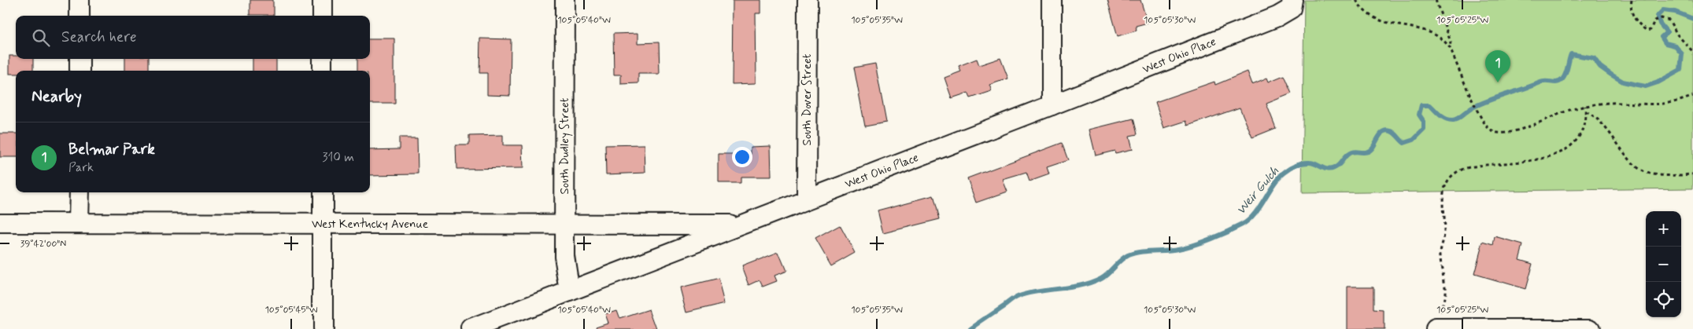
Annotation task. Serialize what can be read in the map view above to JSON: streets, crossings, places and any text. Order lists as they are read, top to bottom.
{
  "streets": {
    "street": [
      "West Ohio Place",
      "South Dover Street",
      "South Dudley Street",
      "West Kentucky Avenue"
    ]
  },
  "crossings": [
    ["West Ohio Place", "South Dover Street"],
    ["West Ohio Place", "South Dudley Street"],
    ["West Ohio Place", "West Kentucky Avenue"],
    ["South Dudley Street", "West Kentucky Avenue"]
  ],
  "water": ["Weir Gulch"],
  "page": {
    "search": "Search here",
    "pins": "1",
    "heading": "Nearby",
    "list": [
      {
        "mark": "1",
        "name": "Belmar Park",
        "note": "Park",
        "value": "310 m"
      }
    ],
    "map_buttons": ["+", "−"]
  },
  "coordinates": [
    "105°05'40\"W",
    "105°05'35\"W",
    "105°05'30\"W",
    "105°05'25\"W",
    "39°42'00\"N",
    "105°05'45\"W"
  ]
}
